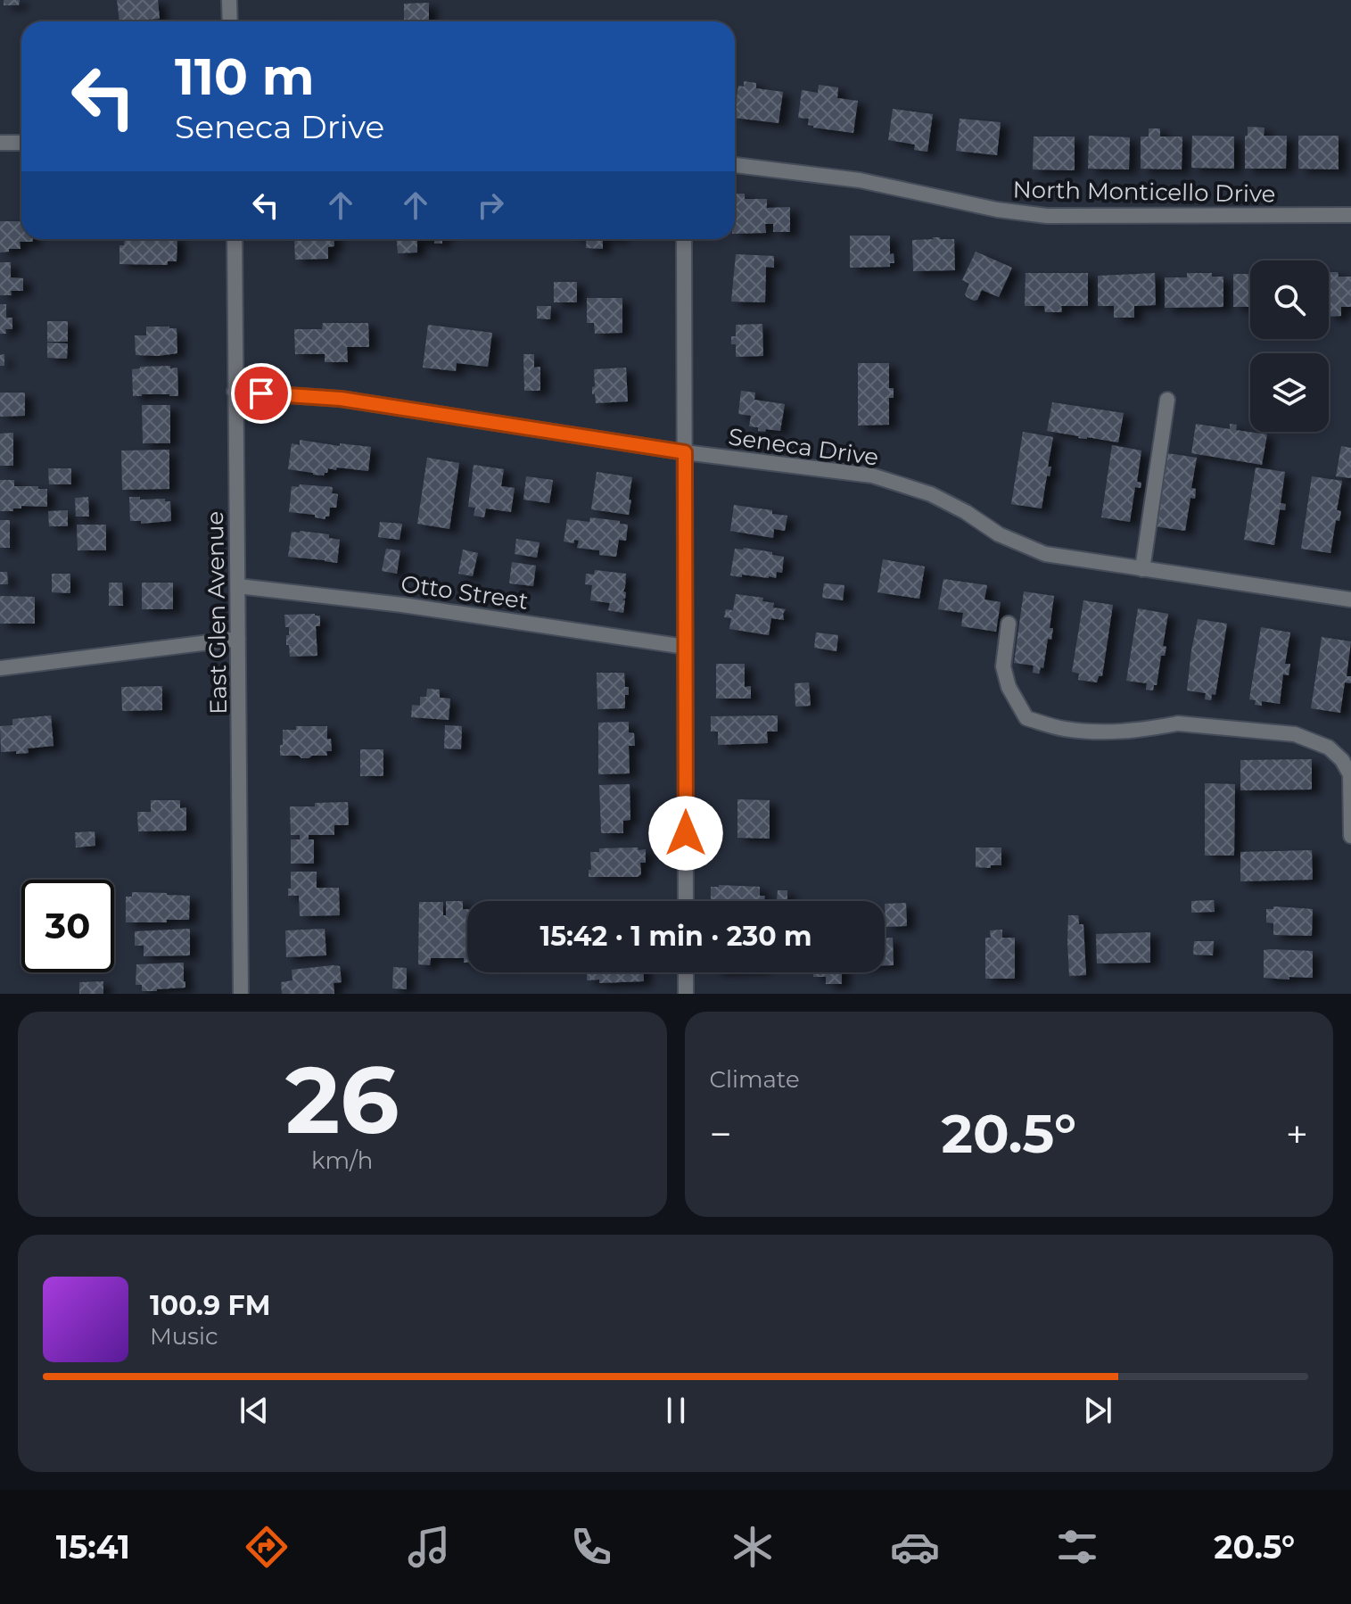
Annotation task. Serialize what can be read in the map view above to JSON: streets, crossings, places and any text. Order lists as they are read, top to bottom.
{
  "streets": {
    "street": [
      "North Monticello Drive",
      "Seneca Drive",
      "Otto Street",
      "East Glen Avenue"
    ]
  },
  "crossings": [
    ["Seneca Drive", "East Glen Avenue"],
    ["Otto Street", "East Glen Avenue"]
  ],
  "page": {
    "turn": ["110 m", "Seneca Drive"],
    "limit": "30",
    "trip": "15:42 · 1 min · 230 m",
    "tile": [
      ["26", "km/h"],
      "Climate"
    ],
    "heat": ["−", "20.5°", "+"],
    "song": ["100.9 FM", "Music"],
    "tabs": ["15:41", "20.5°"]
  }
}
